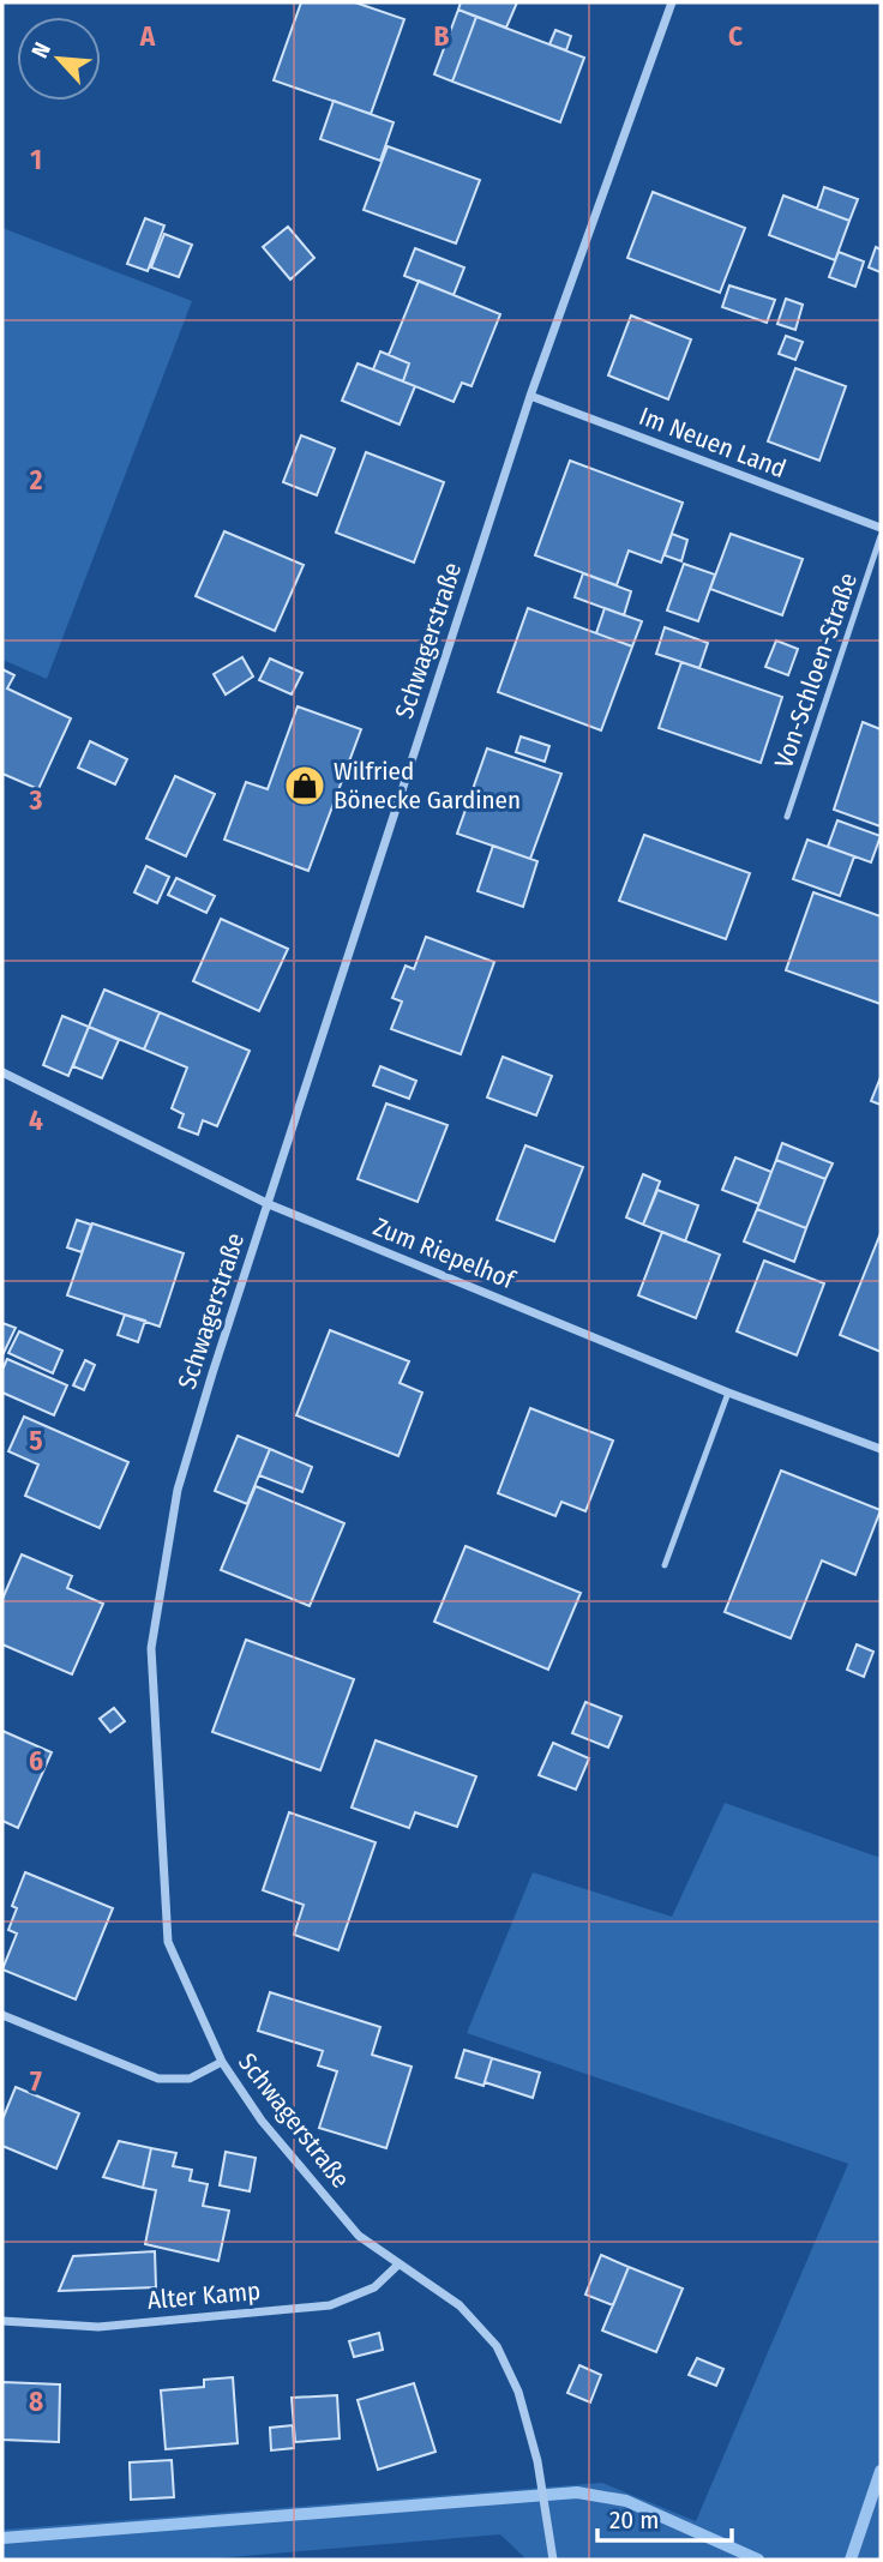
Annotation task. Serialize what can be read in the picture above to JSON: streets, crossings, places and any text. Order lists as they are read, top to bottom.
{
  "streets": {
    "street": [
      "Im Neuen Land",
      "Schwagerstraße",
      "Zum Riepelhof",
      "Alter Kamp"
    ],
    "lane": ["Von-Schloen-Straße"]
  },
  "crossings": [
    ["Im Neuen Land", "Schwagerstraße"],
    ["Schwagerstraße", "Zum Riepelhof"],
    ["Schwagerstraße", "Alter Kamp"]
  ],
  "places": {
    "shop": ["Wilfried Bönecke Gardinen"]
  },
  "scale_bar": "20 m",
  "north": "top left",
  "grid": {
    "columns": ["A", "B", "C"],
    "rows": [
      "1",
      "2",
      "3",
      "4",
      "5",
      "6",
      "7",
      "8"
    ]
  }
}
